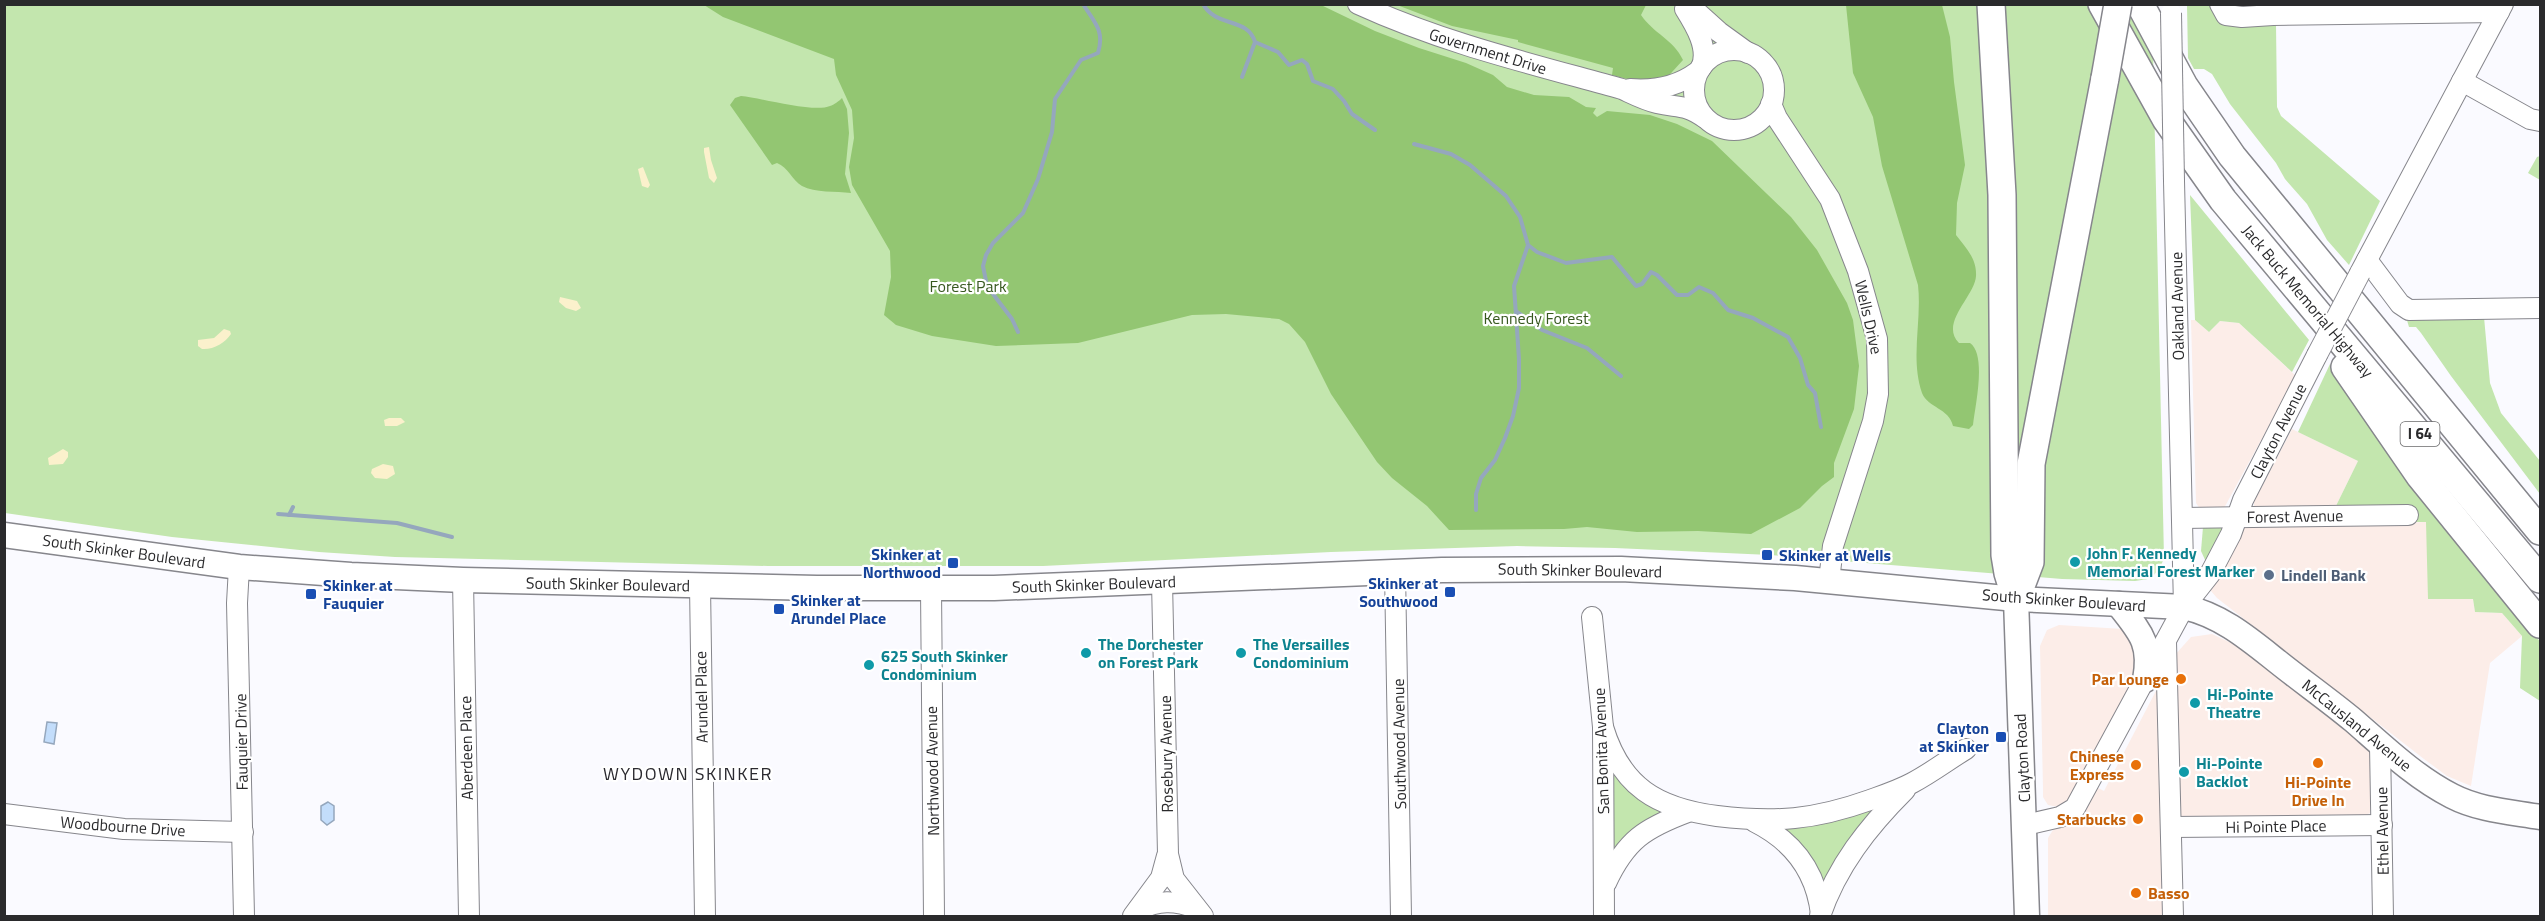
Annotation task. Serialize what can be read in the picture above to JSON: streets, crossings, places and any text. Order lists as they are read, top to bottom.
{
  "streets": {
    "highway": ["Jack Buck Memorial Highway", "I 64"],
    "main road": ["South Skinker Boulevard", "McCausland Avenue", "Clayton Road"],
    "street": [
      "Government Drive",
      "Oakland Avenue",
      "Wells Drive",
      "Clayton Avenue",
      "Forest Avenue",
      "Arundel Place",
      "Fauquier Drive",
      "Southwood Avenue",
      "Aberdeen Place",
      "San Bonita Avenue",
      "Rosebury Avenue",
      "Northwood Avenue",
      "Woodbourne Drive",
      "Hi Pointe Place",
      "Ethel Avenue"
    ]
  },
  "crossings": [
    ["Government Drive", "Wells Drive"],
    ["Oakland Avenue", "Clayton Avenue"],
    ["Oakland Avenue", "Forest Avenue"],
    ["Oakland Avenue", "South Skinker Boulevard"],
    ["Oakland Avenue", "McCausland Avenue"],
    ["Wells Drive", "South Skinker Boulevard"],
    ["Clayton Avenue", "Forest Avenue"],
    ["Clayton Avenue", "South Skinker Boulevard"],
    ["Clayton Avenue", "McCausland Avenue"],
    ["Clayton Avenue", "Clayton Road"],
    ["South Skinker Boulevard", "Arundel Place"],
    ["South Skinker Boulevard", "McCausland Avenue"],
    ["South Skinker Boulevard", "Fauquier Drive"],
    ["South Skinker Boulevard", "Southwood Avenue"],
    ["South Skinker Boulevard", "Aberdeen Place"],
    ["South Skinker Boulevard", "Rosebury Avenue"],
    ["South Skinker Boulevard", "Clayton Road"],
    ["South Skinker Boulevard", "Northwood Avenue"],
    ["McCausland Avenue", "Ethel Avenue"],
    ["Fauquier Drive", "Woodbourne Drive"],
    ["Hi Pointe Place", "Ethel Avenue"]
  ],
  "districts": ["WYDOWN SKINKER"],
  "parks": ["Forest Park", "Kennedy Forest"],
  "places": {
    "transit": [
      "Skinker at Wells",
      "Skinker at Northwood",
      "Skinker at Southwood",
      "Skinker at Fauquier",
      "Skinker at Arundel Place",
      "Clayton at Skinker"
    ],
    "other": [
      "John F. Kennedy Memorial Forest Marker",
      "Lindell Bank",
      "The Dorchester on Forest Park",
      "The Versailles Condominium",
      "625 South Skinker Condominium",
      "Par Lounge",
      "Hi-Pointe Theatre",
      "Hi-Pointe Drive In",
      "Chinese Express",
      "Hi-Pointe Backlot",
      "Starbucks",
      "Basso"
    ]
  }
}
